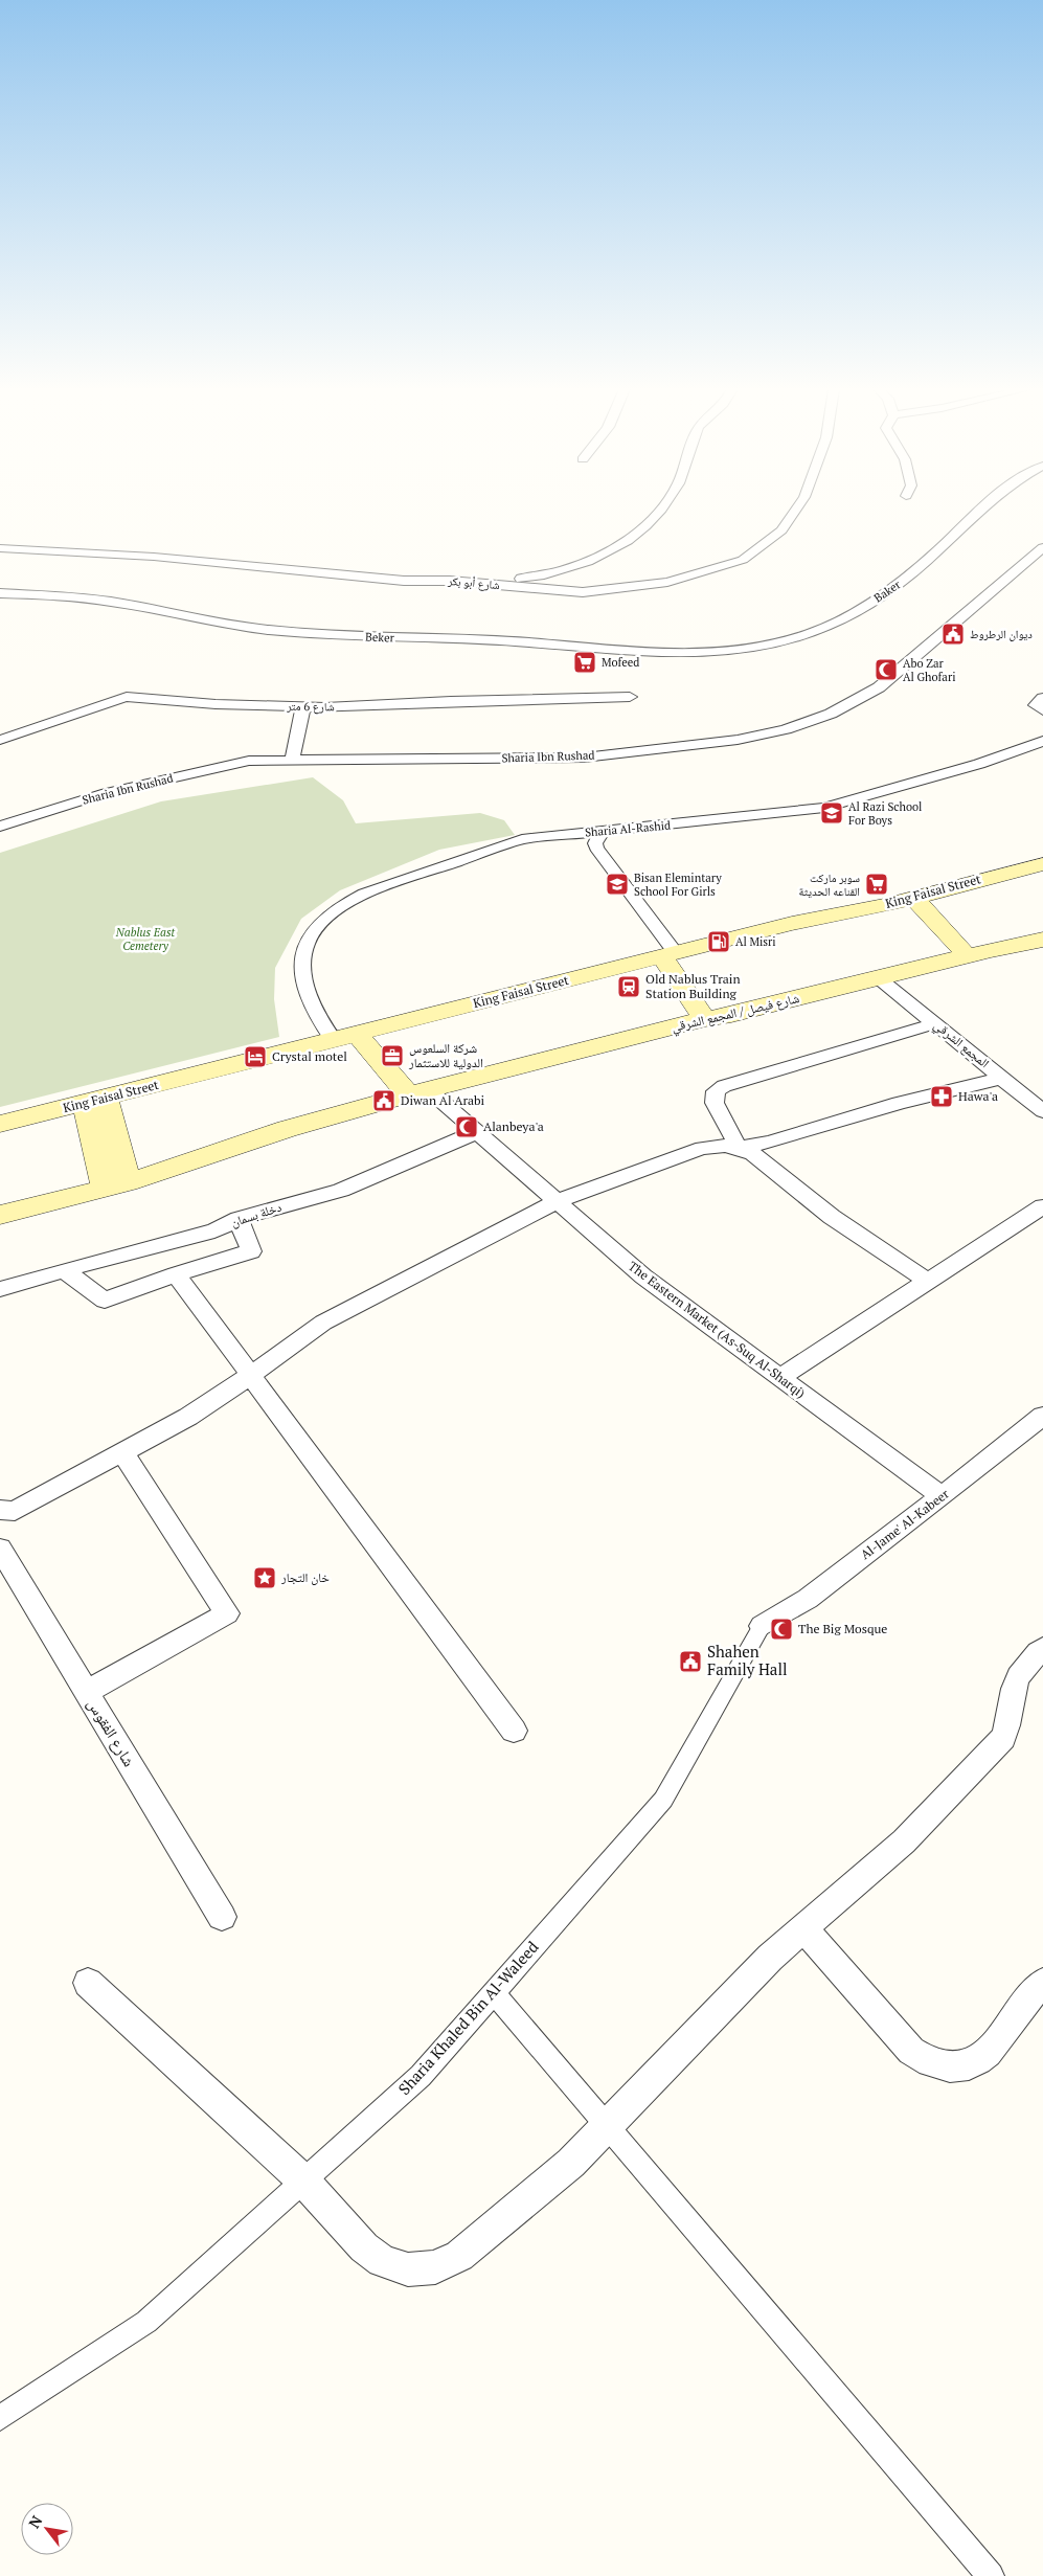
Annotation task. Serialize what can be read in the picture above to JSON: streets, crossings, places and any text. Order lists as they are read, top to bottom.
{
  "streets": {
    "main road": ["King Faisal Street", "شارع فيصل / المجمع الشرقي"],
    "street": [
      "شارع أبو بكر",
      "Baker",
      "شارع 6 متر",
      "Sharia Ibn Rushad",
      "Sharia Al-Rashid",
      "المجمع الشرقي",
      "دخلة بسمان",
      "The Eastern Market (As-Suq Al-Sharqi)",
      "Al-Jame' Al-Kabeer",
      "شارع الفقوس",
      "Sharia Khaled Bin Al-Waleed"
    ]
  },
  "crossings": [
    ["Sharia Al-Rashid", "King Faisal Street"],
    ["شارع فيصل / المجمع الشرقي", "المجمع الشرقي"],
    ["شارع فيصل / المجمع الشرقي", "The Eastern Market (As-Suq Al-Sharqi)"],
    ["دخلة بسمان", "The Eastern Market (As-Suq Al-Sharqi)"],
    ["The Eastern Market (As-Suq Al-Sharqi)", "Al-Jame' Al-Kabeer"],
    ["Al-Jame' Al-Kabeer", "Sharia Khaled Bin Al-Waleed"]
  ],
  "parks": ["Nablus East Cemetery"],
  "places": {
    "public building": ["ديوان الرطروط", "Diwan Al Arabi", "Shahen Family Hall"],
    "supermarket": ["Mofeed", "سوبر ماركت القناعه الحديثة"],
    "mosque": ["Abo Zar Al Ghofari", "Alanbeya'a", "The Big Mosque"],
    "school or university": ["Al Razi School For Boys", "Bisan Elemintary School For Girls"],
    "fuel station": ["Al Misri"],
    "station": ["Old Nablus Train Station Building"],
    "office": ["شركة السلعوس الدولية للاستثمار"],
    "hotel": ["Crystal motel"],
    "pharmacy": ["Hawa'a"],
    "place": ["خان التجار"]
  },
  "north": "top left"
}
